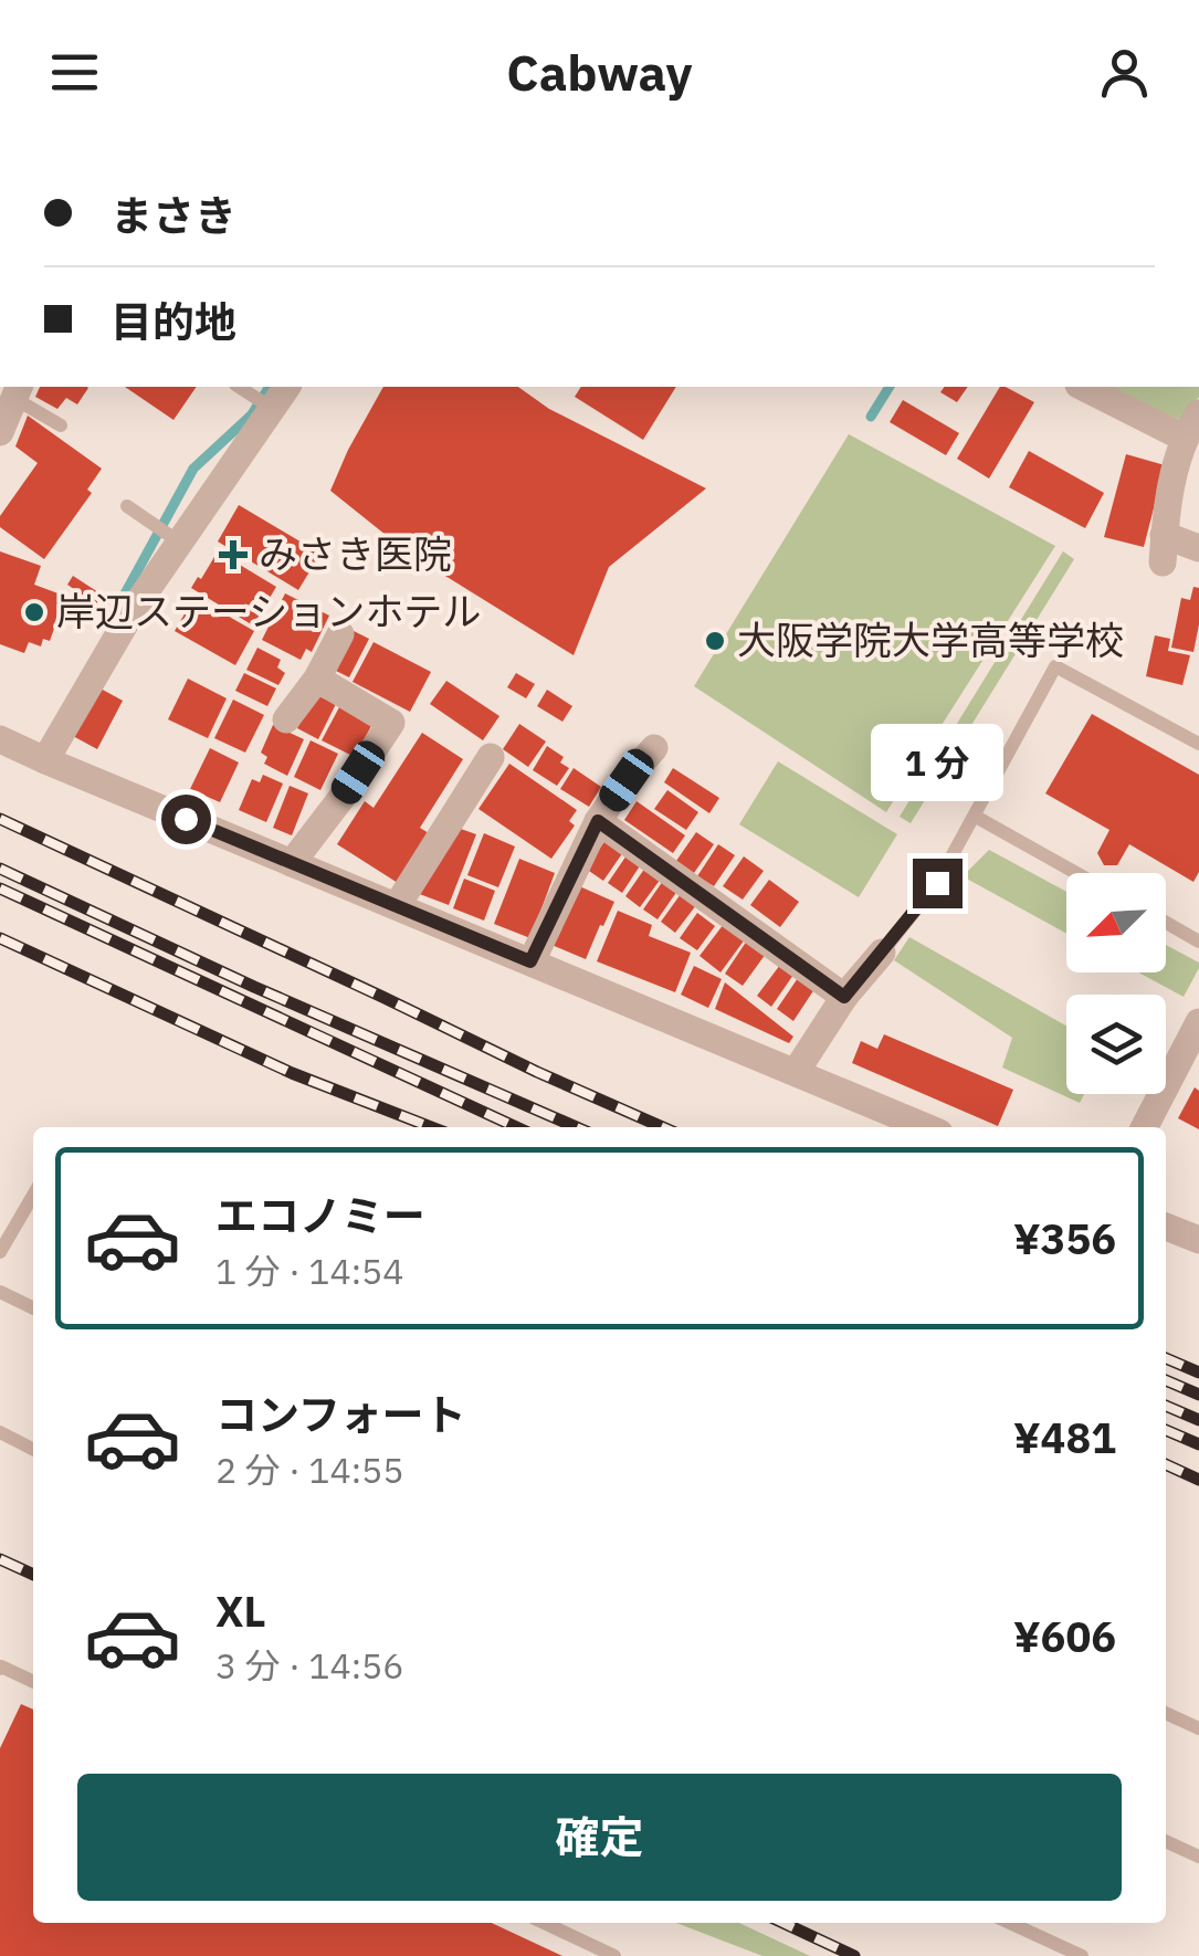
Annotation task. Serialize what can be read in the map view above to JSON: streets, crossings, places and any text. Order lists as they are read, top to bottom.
{
  "places": {
    "health": ["みさき医院"],
    "other": ["岸辺ステーションホテル", "大阪学院大学高等学校"]
  },
  "north": "bottom left",
  "page": {
    "header": "Cabway",
    "banner": ["まさき", "目的地"],
    "bubble": "1 分",
    "list": [
      {
        "name": "エコノミー",
        "note": "1 分 · 14:54",
        "value": "¥356"
      },
      {
        "name": "コンフォート",
        "note": "2 分 · 14:55",
        "value": "¥481"
      },
      {
        "name": "XL",
        "note": "3 分 · 14:56",
        "value": "¥606"
      }
    ],
    "buttons": "確定"
  }
}
